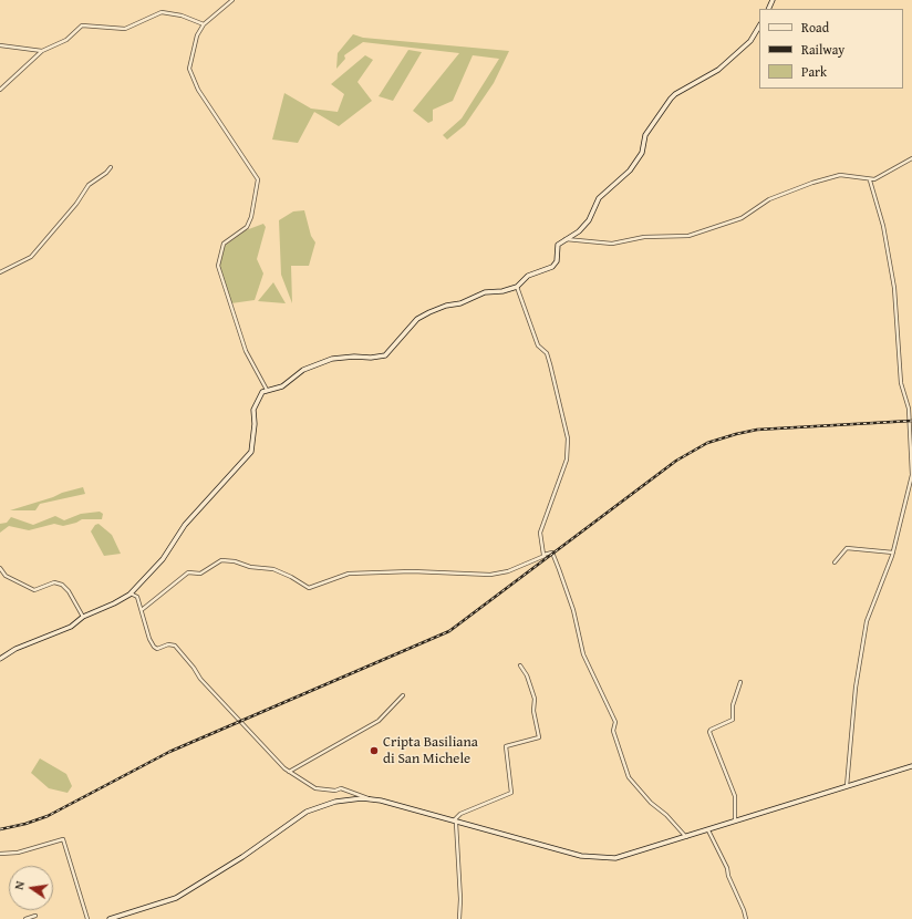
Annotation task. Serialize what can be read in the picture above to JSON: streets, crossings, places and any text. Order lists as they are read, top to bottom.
{
  "places": ["Cripta Basiliana di San Michele"],
  "legend": ["Road", "Railway", "Park"],
  "north": "left"
}
